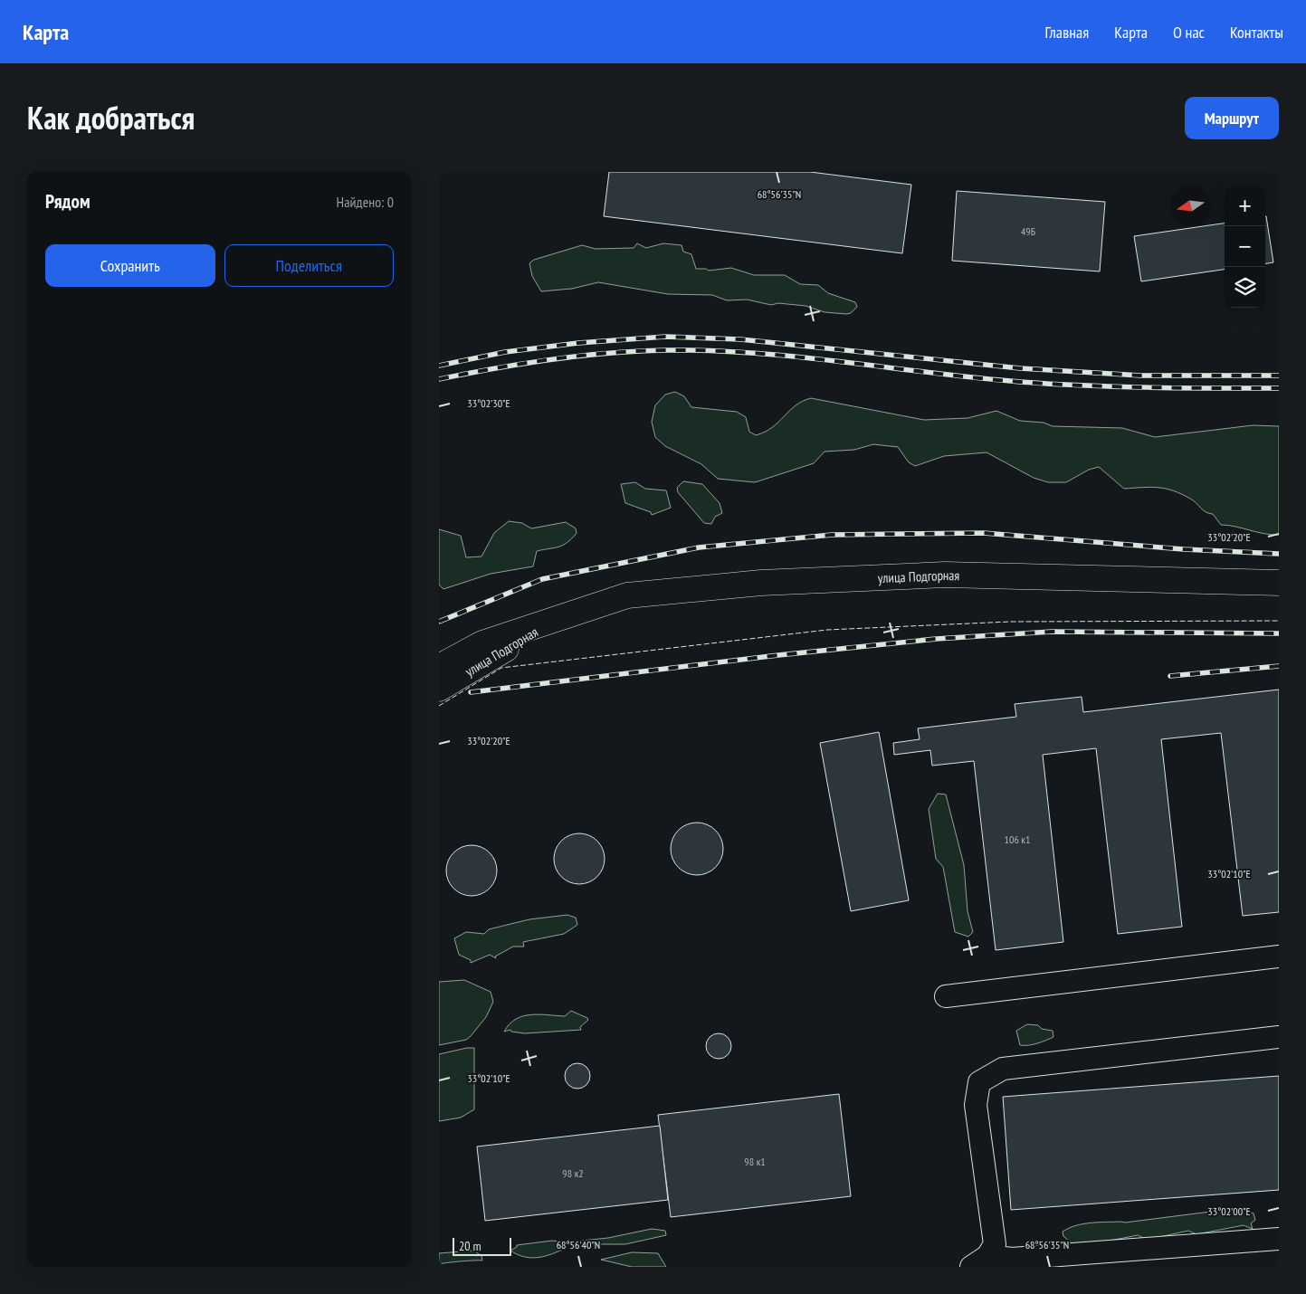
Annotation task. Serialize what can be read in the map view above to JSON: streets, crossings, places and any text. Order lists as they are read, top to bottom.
{
  "streets": {
    "main road": ["улица Подгорная"]
  },
  "house_numbers": [
    "49Б",
    "106 к1",
    "98 к1",
    "98 к2"
  ],
  "scale_bar": "20 m",
  "north": "left",
  "page": {
    "header": "Карта",
    "nav": [
      "Главная",
      "Карта",
      "О нас",
      "Контакты"
    ],
    "title": "Как добраться",
    "buttons": [
      "Маршрут",
      ["Сохранить", "Поделиться"]
    ],
    "heading": ["Рядом", "Найдено: 0"],
    "map_buttons": ["+", "−"],
    "scale": "20 m"
  },
  "coordinates": [
    "68°56'35\"N",
    "33°02'30\"E",
    "33°02'20\"E",
    "33°02'10\"E",
    "33°02'00\"E",
    "68°56'40\"N"
  ]
}
